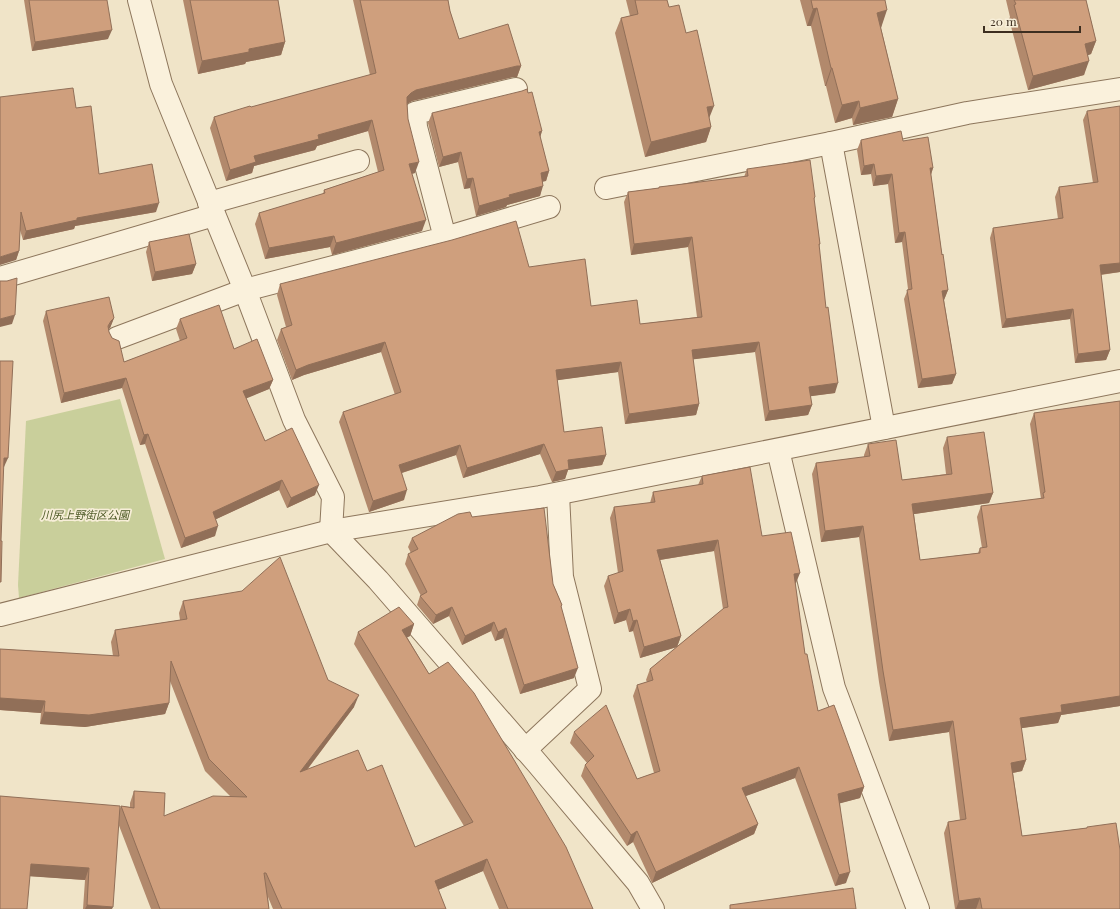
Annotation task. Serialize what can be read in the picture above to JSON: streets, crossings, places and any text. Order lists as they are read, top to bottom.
{
  "parks": ["川尻上野街区公園"],
  "scale_bar": "20 m"
}
